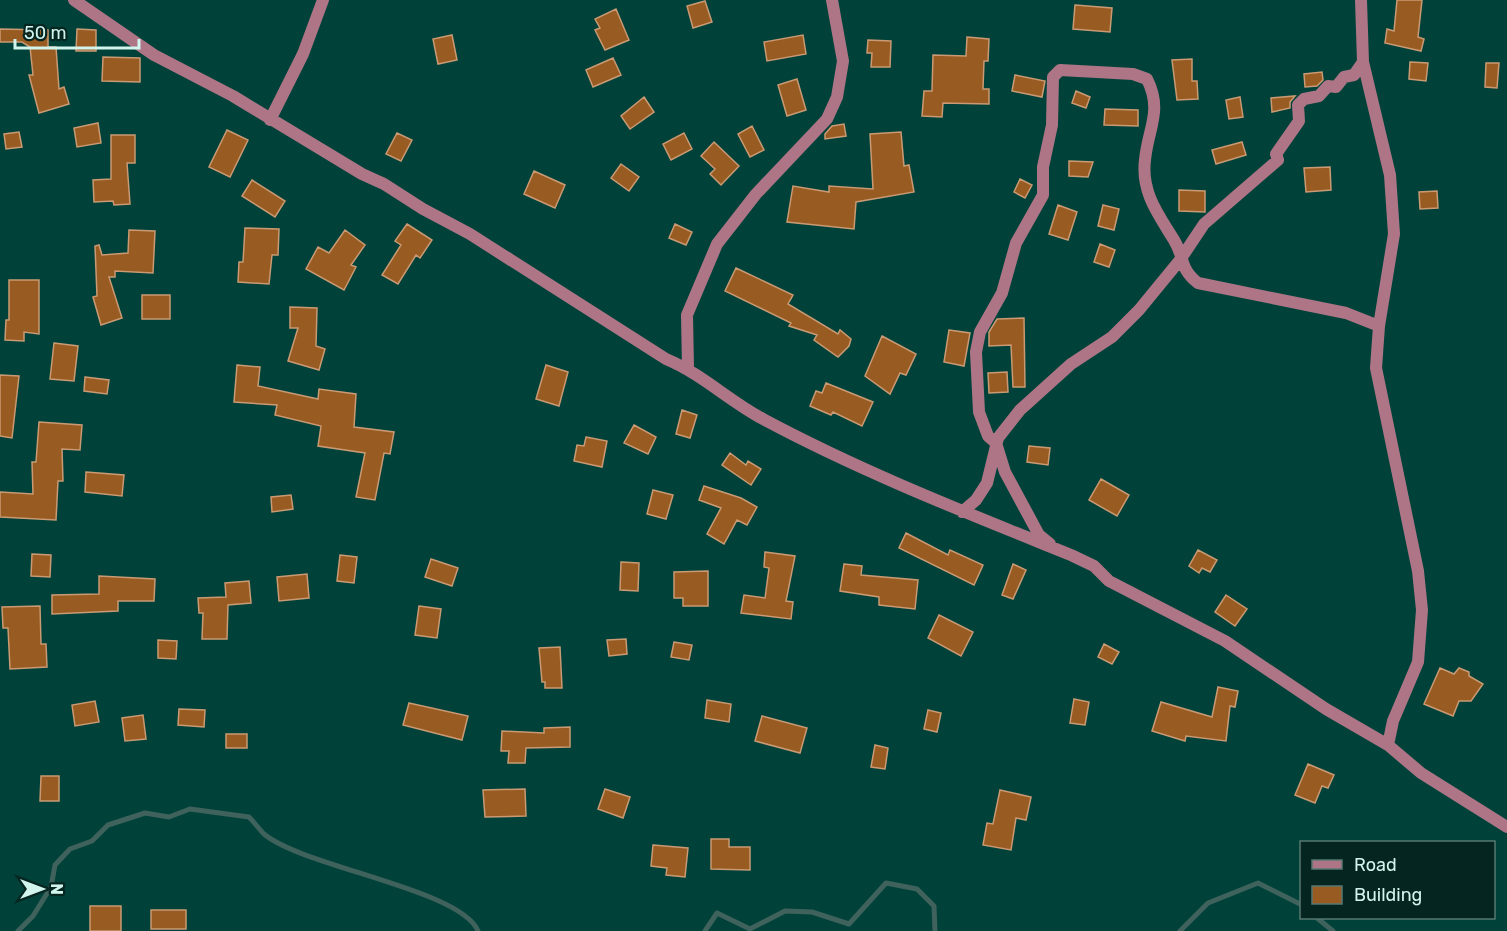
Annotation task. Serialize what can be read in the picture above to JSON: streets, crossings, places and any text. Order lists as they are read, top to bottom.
{
  "legend": ["Road", "Building"],
  "scale_bar": "50 m",
  "north": "right"
}
